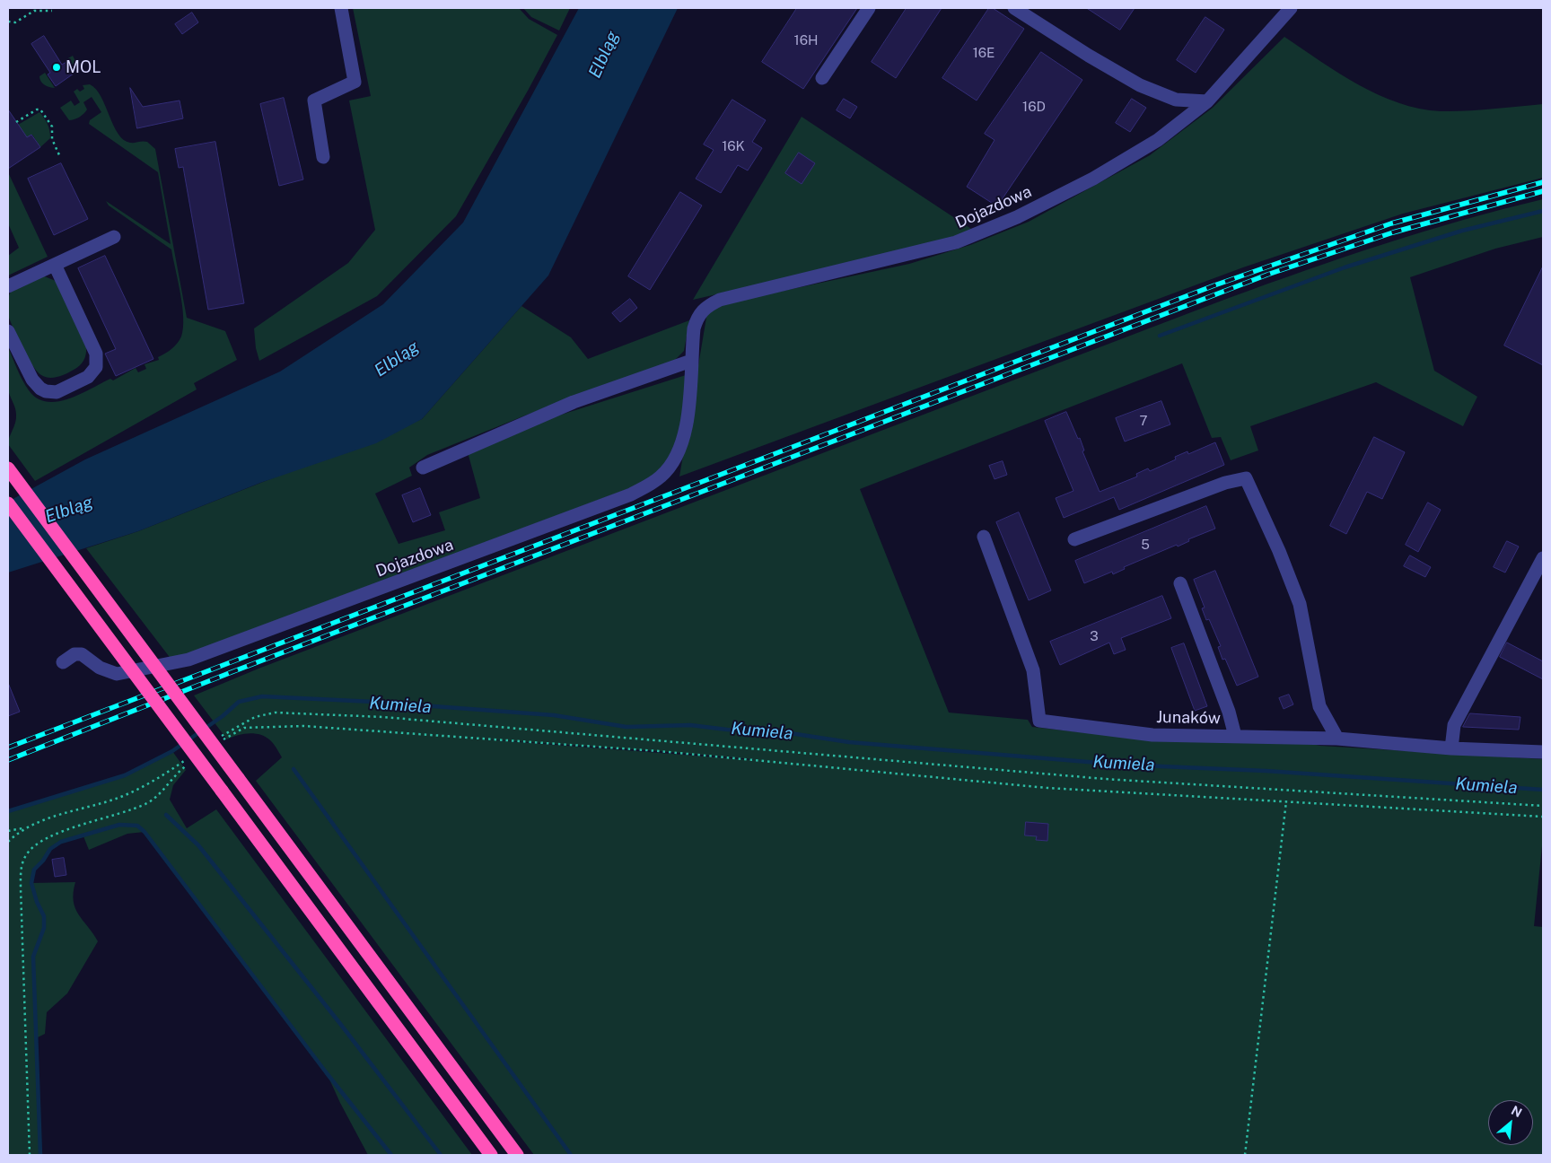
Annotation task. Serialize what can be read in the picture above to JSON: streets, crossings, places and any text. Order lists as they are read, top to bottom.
{
  "streets": {
    "street": ["Dojazdowa", "Junaków"]
  },
  "water": ["Elbląg", "Kumiela"],
  "places": ["MOL"],
  "house_numbers": [
    "16H",
    "16E",
    "16D",
    "16K",
    "7",
    "5",
    "3"
  ],
  "north": "top right"
}
